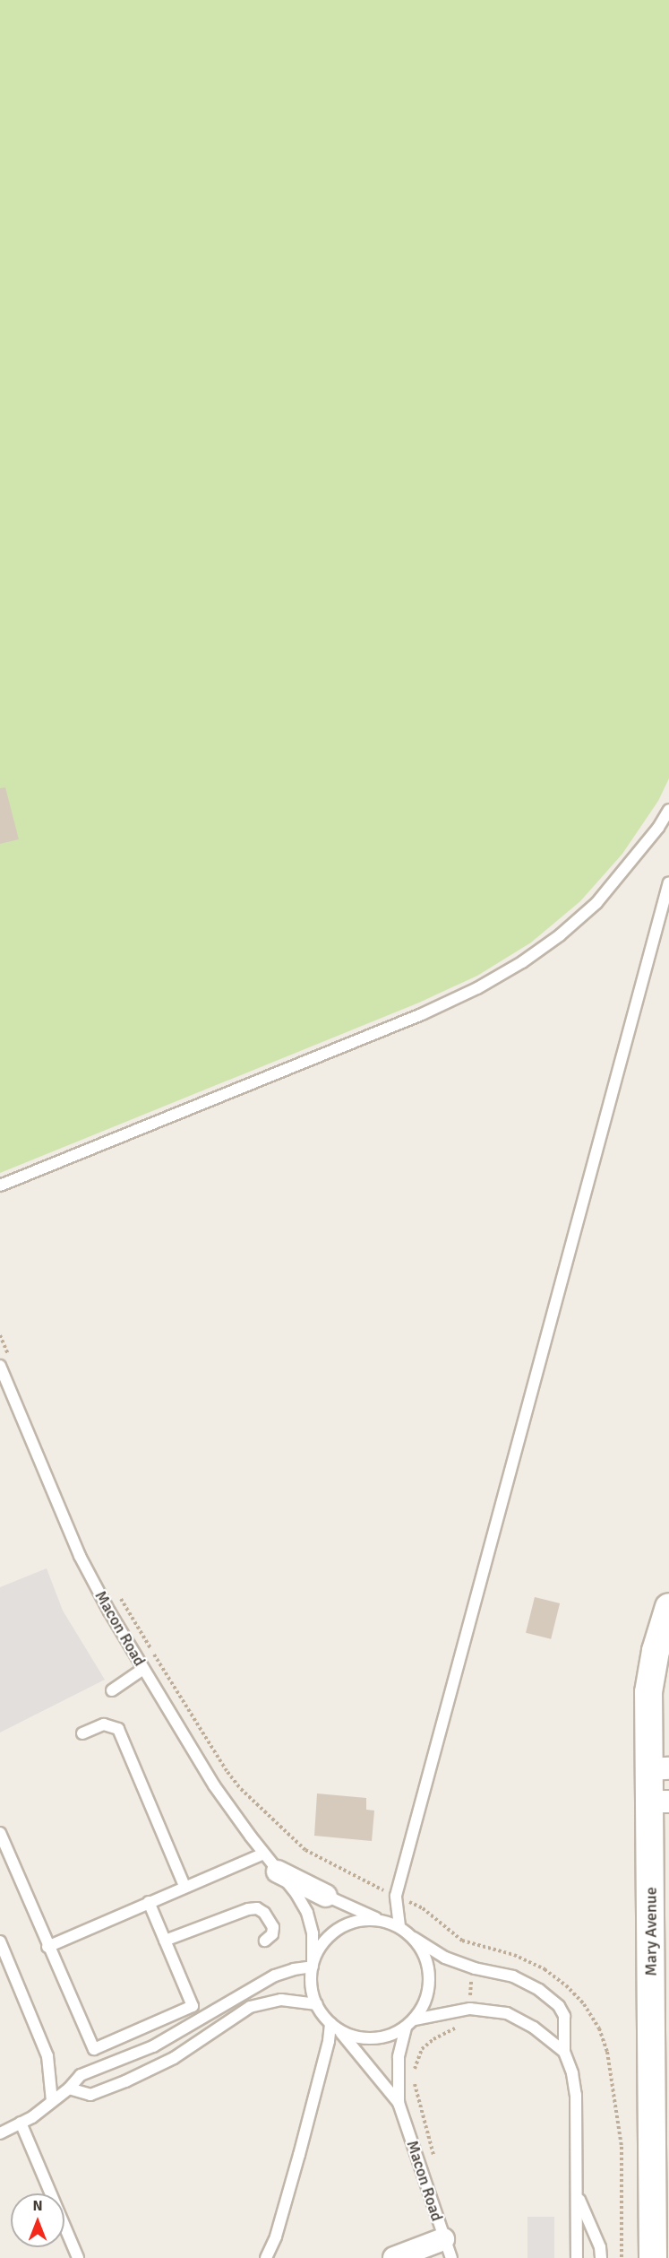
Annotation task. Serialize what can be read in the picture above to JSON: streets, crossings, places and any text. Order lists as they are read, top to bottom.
{
  "streets": {
    "street": ["Macon Road", "Mary Avenue"]
  },
  "north": "top"
}
